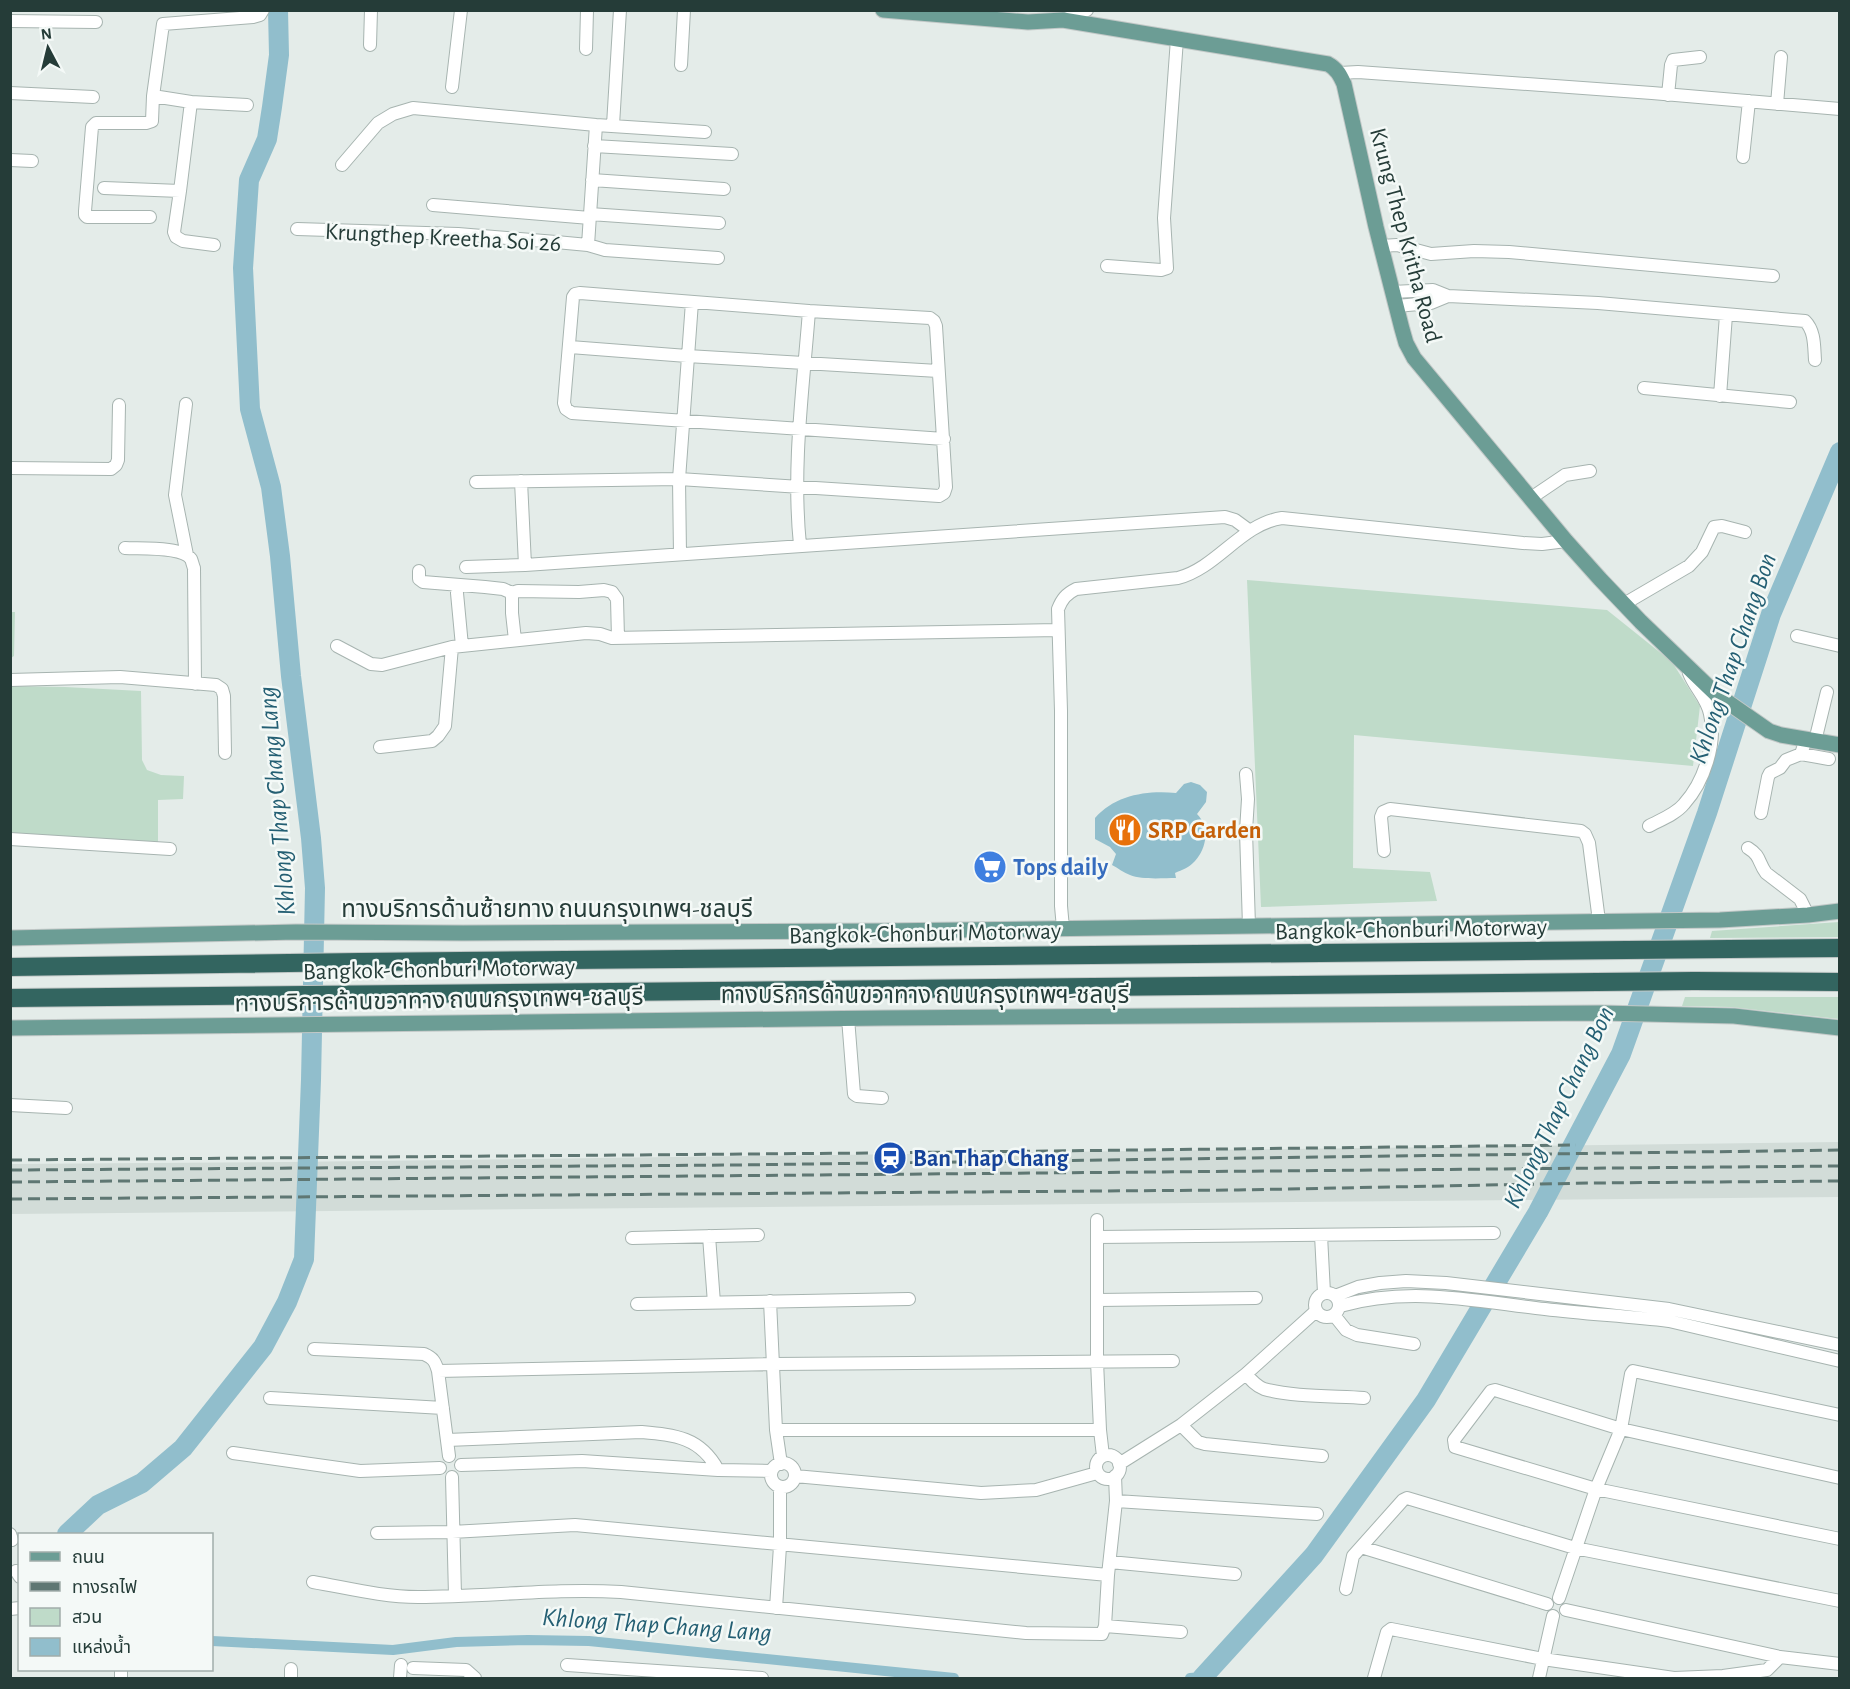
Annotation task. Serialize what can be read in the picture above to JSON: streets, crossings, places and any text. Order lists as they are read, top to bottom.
{
  "streets": {
    "highway": ["Bangkok-Chonburi Motorway"],
    "main road": ["Krung Thep Kritha Road", "ทางบริการด้านซ้ายทาง ถนนกรุงเทพฯ-ชลบุรี", "ทางบริการด้านขวาทาง ถนนกรุงเทพฯ-ชลบุรี"],
    "street": ["Krungthep Kreetha Soi 26"]
  },
  "water": ["Khlong Thap Chang Bon", "Khlong Thap Chang Lang"],
  "places": {
    "restaurant": ["SRP Garden"],
    "supermarket": ["Tops daily"],
    "station": ["Ban Thap Chang"]
  },
  "legend": [
    "ถนน",
    "ทางรถไฟ",
    "สวน",
    "แหล่งน้ำ"
  ],
  "north": "top"
}
